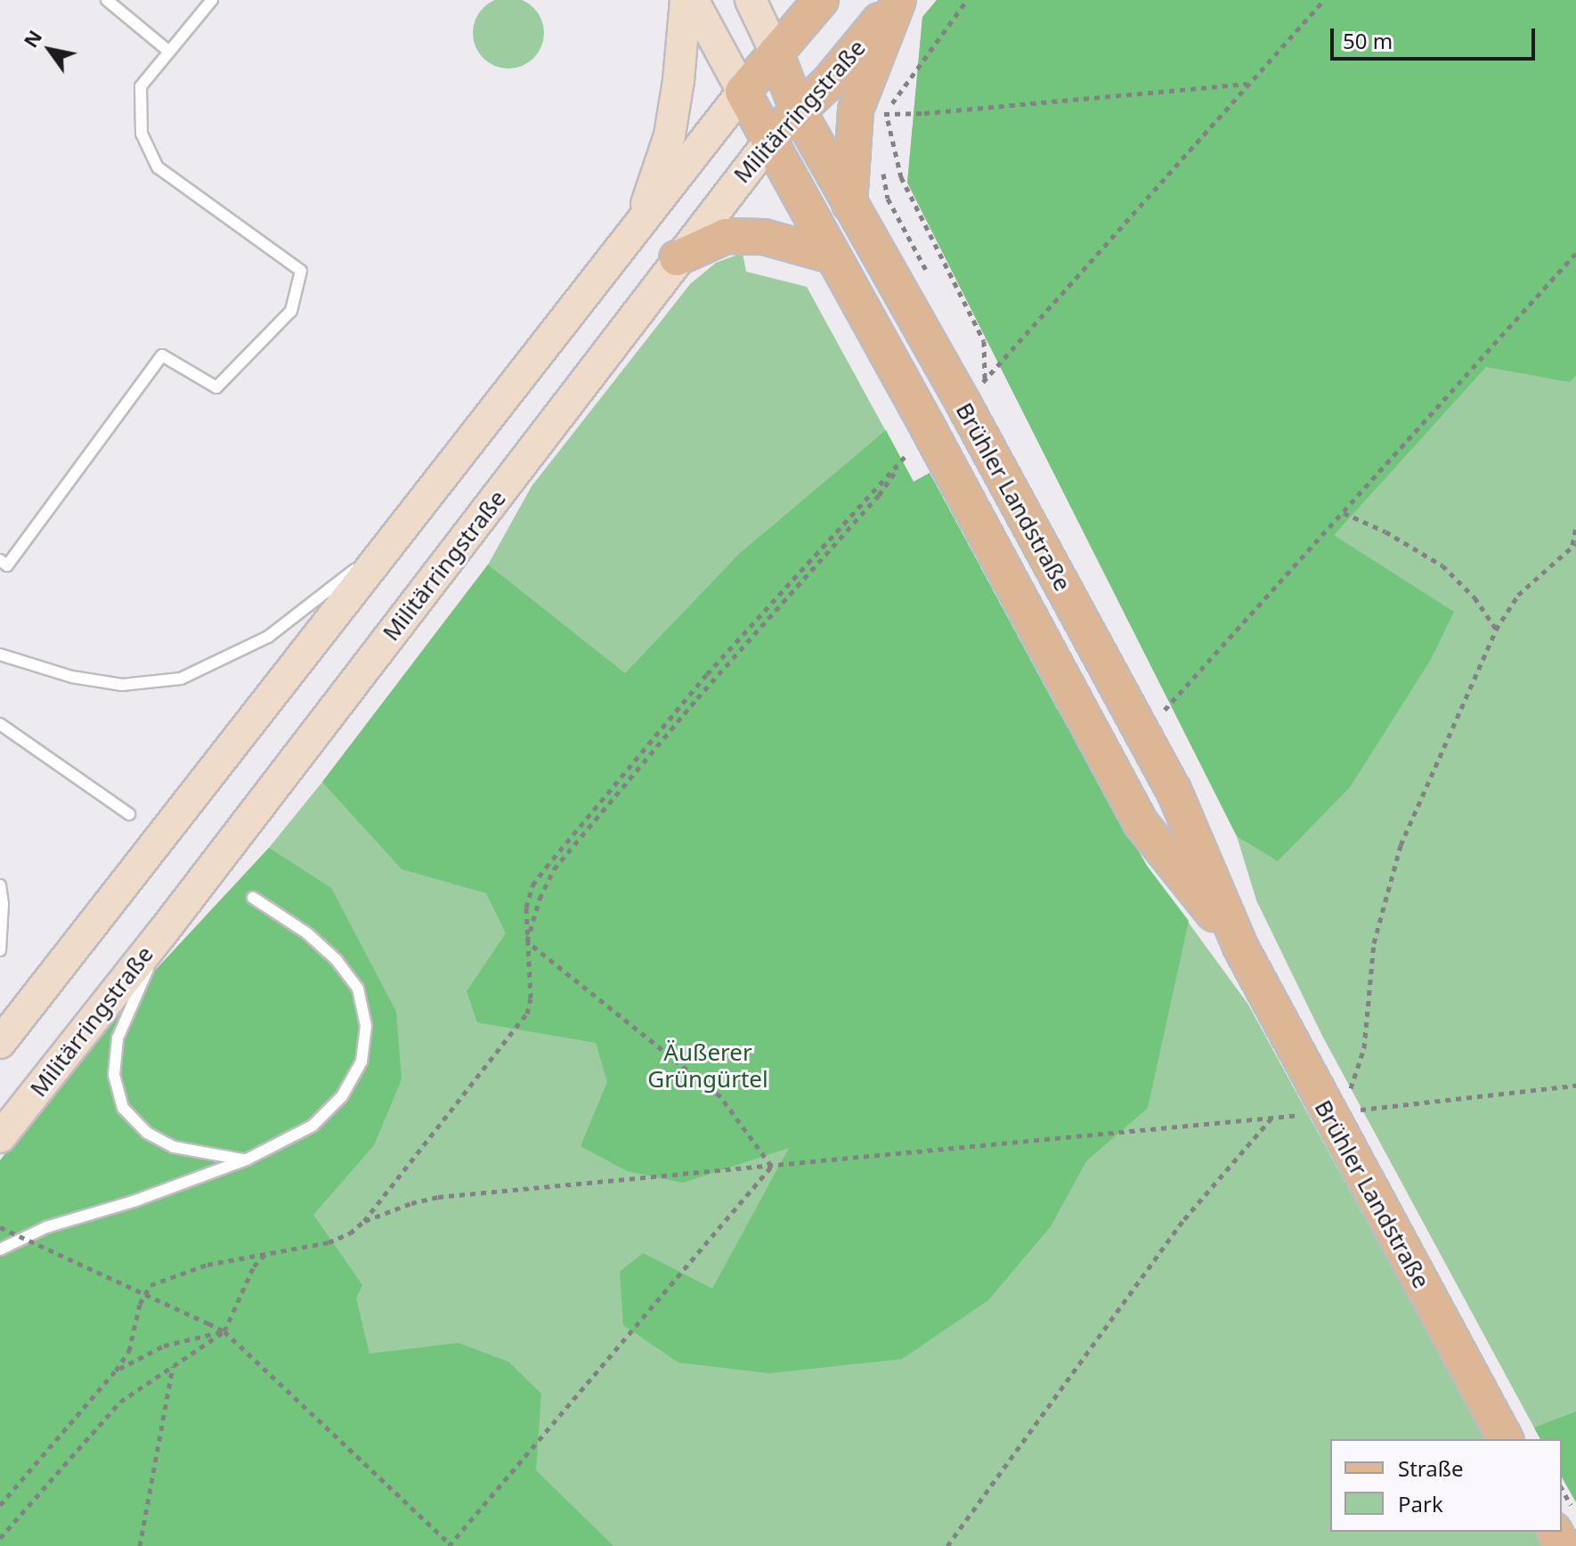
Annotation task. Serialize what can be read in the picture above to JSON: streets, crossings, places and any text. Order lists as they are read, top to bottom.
{
  "streets": {
    "main road": ["Militärringstraße", "Brühler Landstraße"]
  },
  "crossings": [
    ["Militärringstraße", "Brühler Landstraße"]
  ],
  "parks": ["Äußerer Grüngürtel"],
  "legend": ["Straße", "Park"],
  "scale_bar": "50 m",
  "north": "top left"
}
